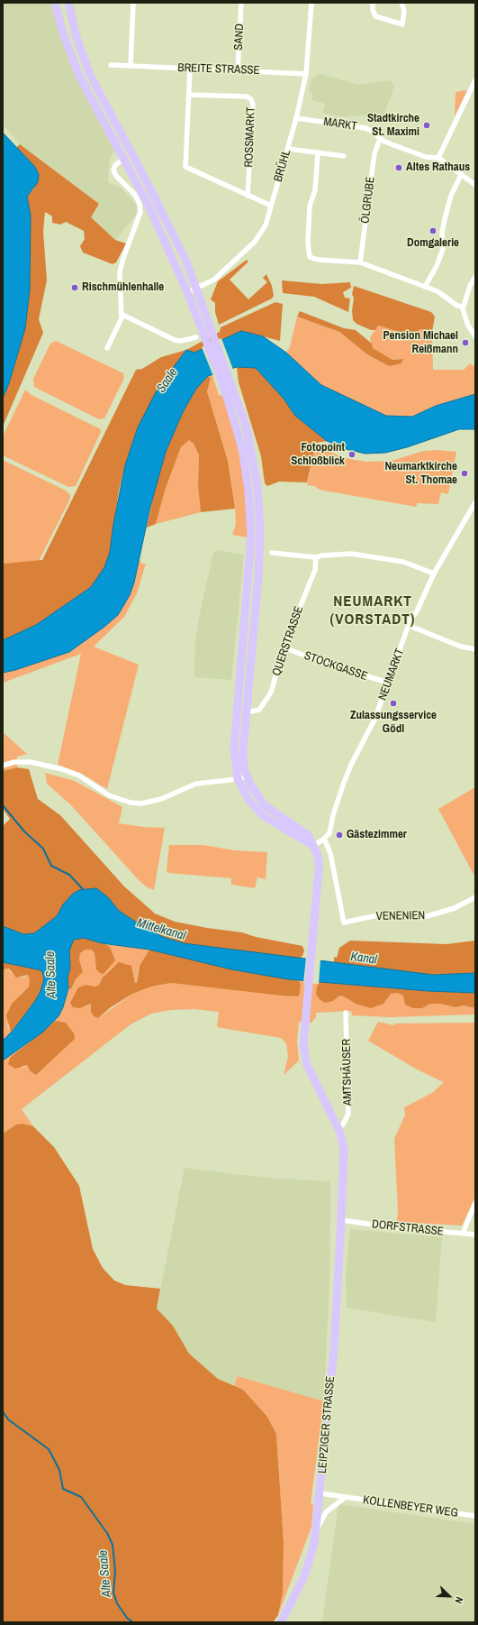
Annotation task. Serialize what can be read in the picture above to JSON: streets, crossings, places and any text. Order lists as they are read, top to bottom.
{
  "streets": {
    "main road": ["AMTSHÄUSER", "LEIPZIGER STRASSE"],
    "street": [
      "SAND",
      "BREITE STRASSE",
      "MARKT",
      "ROSSMARKT",
      "BRÜHL",
      "ÖLGRUBE",
      "QUERSTRASSE",
      "STOCKGASSE",
      "NEUMARKT",
      "VENENIEN",
      "DORFSTRASSE",
      "KOLLENBEYER WEG"
    ]
  },
  "crossings": [
    ["SAND", "BREITE STRASSE"],
    ["BREITE STRASSE", "BRÜHL"],
    ["MARKT", "BRÜHL"],
    ["MARKT", "ÖLGRUBE"],
    ["BRÜHL", "AMTSHÄUSER"],
    ["QUERSTRASSE", "STOCKGASSE"],
    ["QUERSTRASSE", "AMTSHÄUSER"],
    ["STOCKGASSE", "NEUMARKT"],
    ["NEUMARKT", "VENENIEN"],
    ["AMTSHÄUSER", "DORFSTRASSE"],
    ["AMTSHÄUSER", "LEIPZIGER STRASSE"],
    ["DORFSTRASSE", "LEIPZIGER STRASSE"],
    ["LEIPZIGER STRASSE", "KOLLENBEYER WEG"]
  ],
  "districts": ["NEUMARKT (VORSTADT)"],
  "water": [
    "Saale",
    "Mittelkanal",
    "Kanal",
    "Alte Saale"
  ],
  "places": [
    "Stadtkirche St. Maximi",
    "Altes Rathaus",
    "Domgalerie",
    "Rischmühlenhalle",
    "Pension Michael Reißmann",
    "Fotopoint Schloßblick",
    "Neumarktkirche St. Thomae",
    "Zulassungsservice Gödl",
    "Gästezimmer"
  ],
  "north": "bottom right"
}
